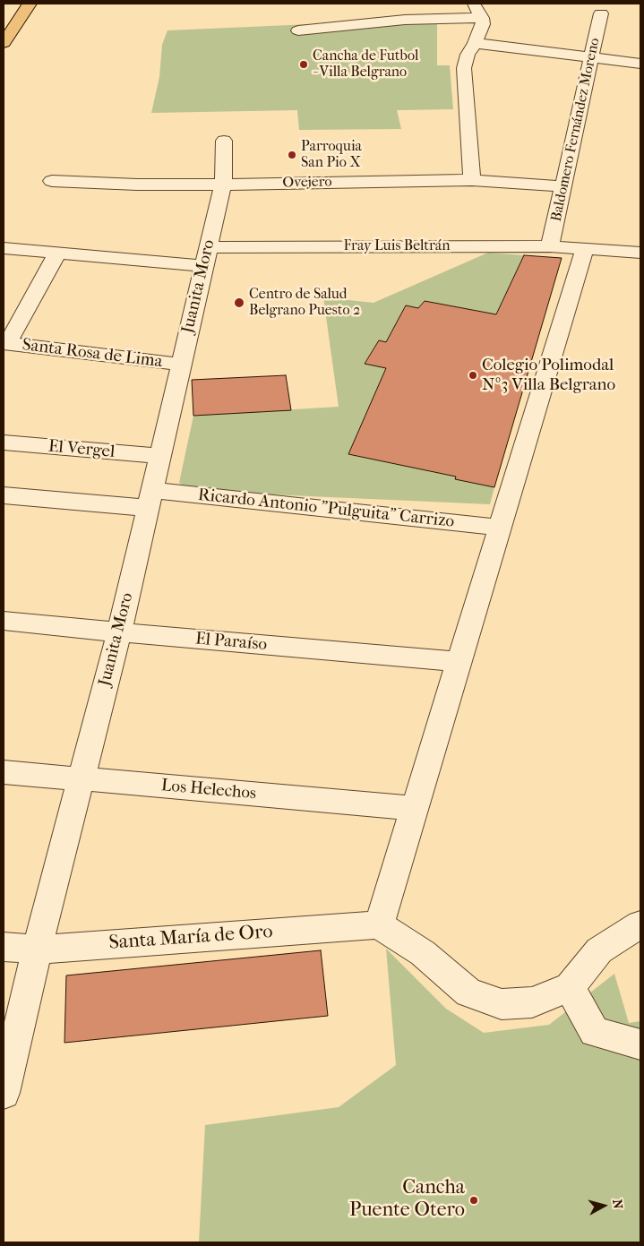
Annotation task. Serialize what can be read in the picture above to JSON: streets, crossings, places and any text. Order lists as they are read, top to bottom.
{
  "streets": {
    "street": [
      "Baldomero Fernández Moreno",
      "Ovejero",
      "Fray Luis Beltrán",
      "Juanita Moro",
      "Santa Rosa de Lima",
      "El Vergel",
      "Ricardo Antonio \"Pulguita\" Carrizo",
      "El Paraíso",
      "Los Helechos",
      "Santa María de Oro"
    ]
  },
  "crossings": [
    ["Baldomero Fernández Moreno", "Ovejero"],
    ["Baldomero Fernández Moreno", "Fray Luis Beltrán"],
    ["Ovejero", "Juanita Moro"],
    ["Fray Luis Beltrán", "Juanita Moro"],
    ["Juanita Moro", "Santa Rosa de Lima"],
    ["Juanita Moro", "El Vergel"],
    ["Juanita Moro", "Ricardo Antonio \"Pulguita\" Carrizo"],
    ["Juanita Moro", "El Paraíso"],
    ["Juanita Moro", "Los Helechos"],
    ["Juanita Moro", "Santa María de Oro"]
  ],
  "places": [
    "Cancha de Futbol - Villa Belgrano",
    "Parroquia San Pio X",
    "Centro de Salud Belgrano Puesto 2",
    "Colegio Polimodal Nº3 Villa Belgrano",
    "Cancha Puente Otero"
  ],
  "north": "right"
}
